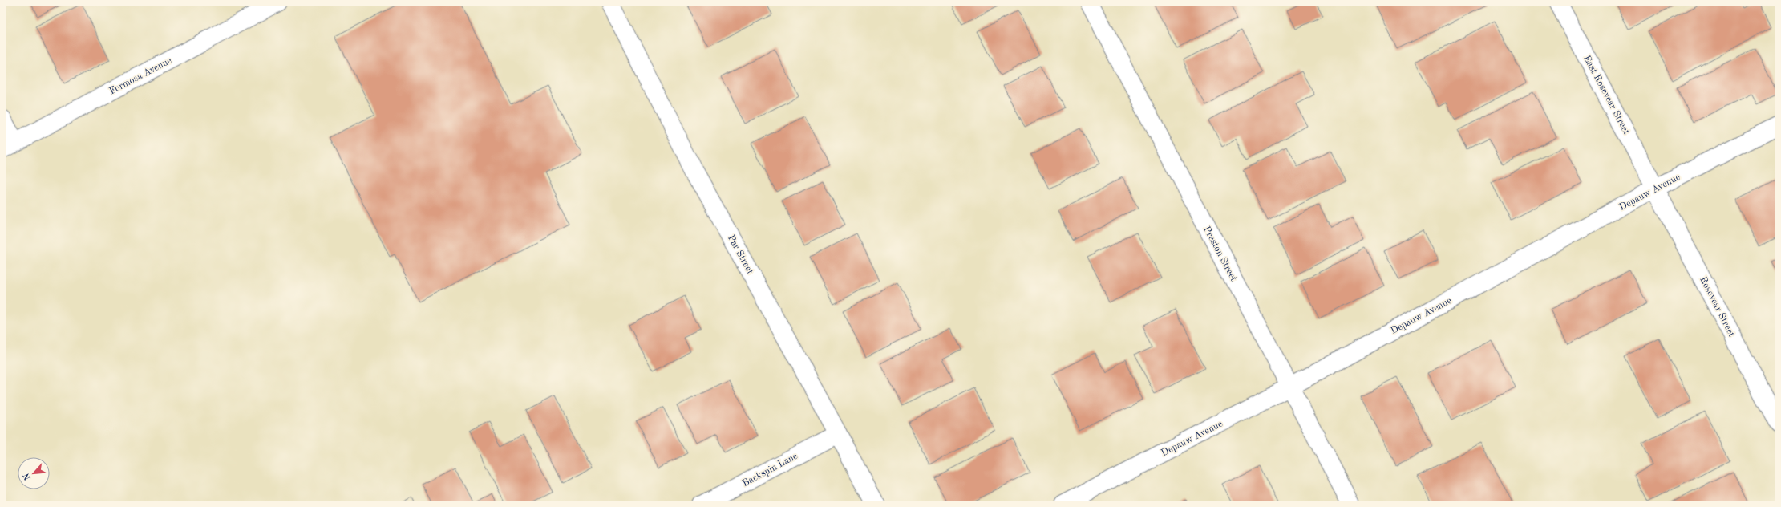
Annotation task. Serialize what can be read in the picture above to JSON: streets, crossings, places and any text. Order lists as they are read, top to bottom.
{
  "streets": {
    "street": [
      "Formosa Avenue",
      "East Rosevear Street",
      "Depauw Avenue",
      "Preston Street",
      "Par Street",
      "Rosevear Street",
      "Backspin Lane"
    ]
  },
  "crossings": [
    ["East Rosevear Street", "Depauw Avenue"],
    ["East Rosevear Street", "Rosevear Street"],
    ["Depauw Avenue", "Preston Street"],
    ["Depauw Avenue", "Rosevear Street"],
    ["Par Street", "Backspin Lane"]
  ],
  "north": "bottom left"
}
